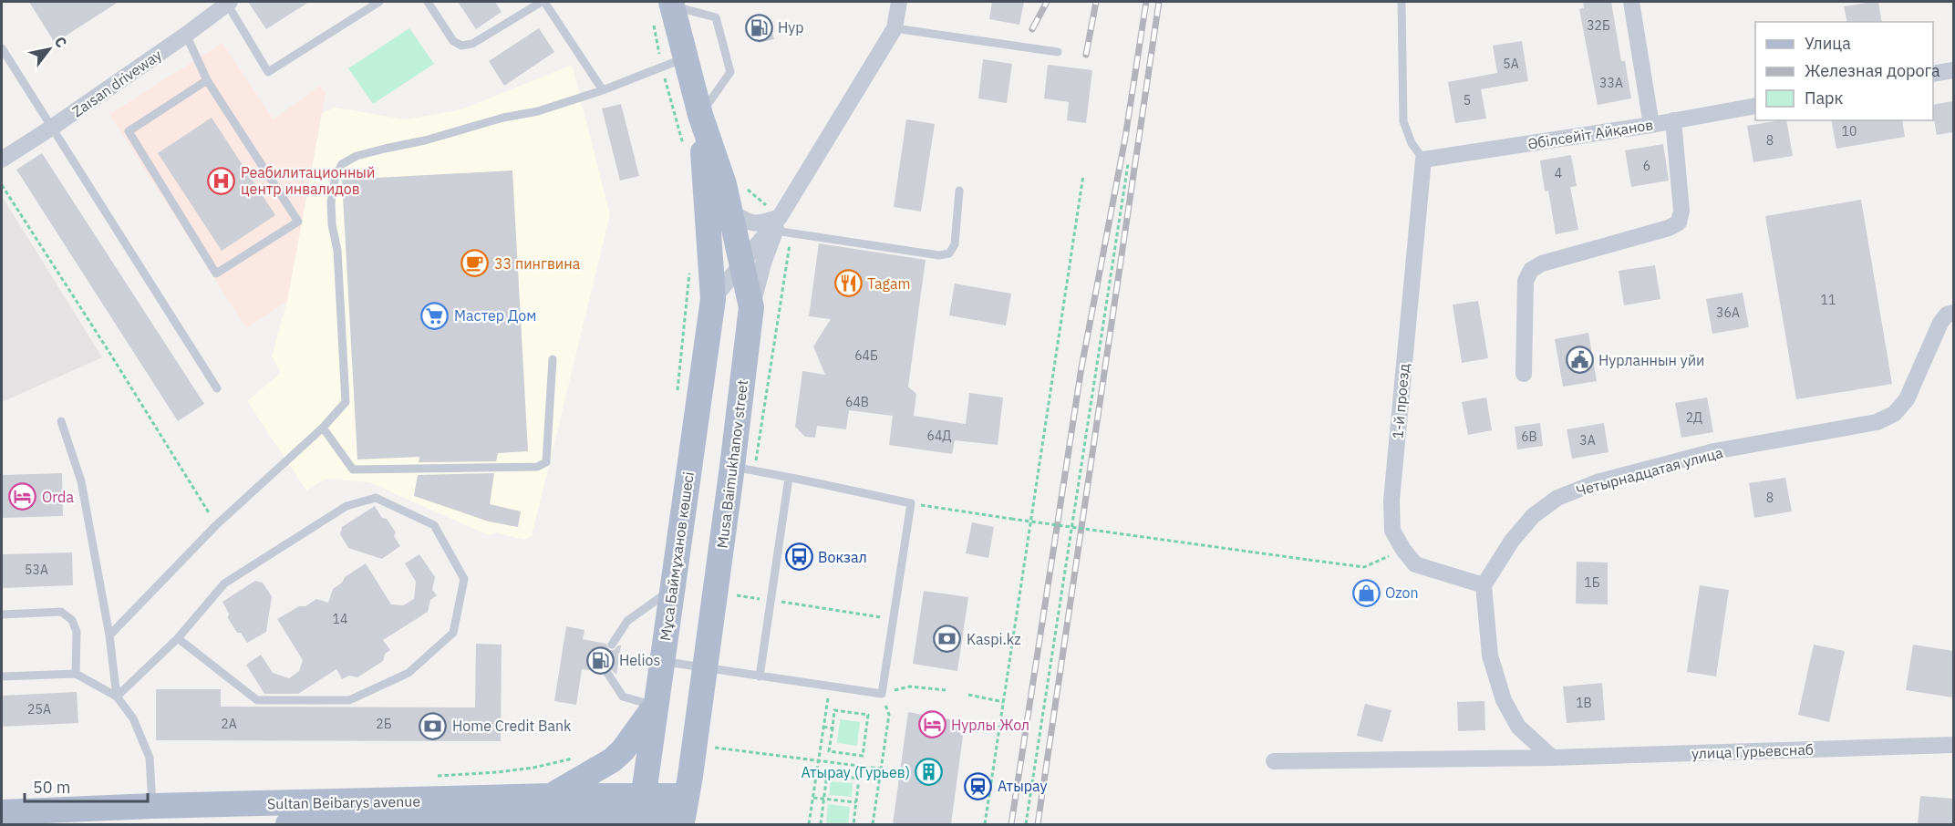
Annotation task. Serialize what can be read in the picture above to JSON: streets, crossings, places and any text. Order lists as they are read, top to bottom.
{
  "streets": {
    "main road": ["Musa Baimukhanov street", "Мұса Баймұханов көшесі", "Sultan Beibarys avenue"],
    "street": [
      "Zaısan driveway",
      "Әбілсейіт Айқанов",
      "1-й проезд",
      "Четырнадцатая улица",
      "улица Гурьевснаб"
    ]
  },
  "crossings": [
    ["Әбілсейіт Айқанов", "1-й проезд"],
    ["1-й проезд", "Четырнадцатая улица"],
    ["Musa Baimukhanov street", "Мұса Баймұханов көшесі"],
    ["Musa Baimukhanov street", "Sultan Beibarys avenue"],
    ["Мұса Баймұханов көшесі", "Sultan Beibarys avenue"]
  ],
  "places": {
    "fuel station": ["Нур", "Helios"],
    "hospital": ["Реабилитационный центр инвалидов"],
    "cafe": ["33 пингвина"],
    "restaurant": ["Tagam"],
    "supermarket": ["Мастер Дом"],
    "public building": ["Нурланнын уйи"],
    "hotel": ["Orda", "Нурлы Жол"],
    "bus stop": ["Вокзал"],
    "shop": ["Ozon"],
    "bank": ["Kaspi.kz", "Home Credit Bank"],
    "building": ["Атырау (Гурьев)"],
    "station": ["Атырау"]
  },
  "house_numbers": [
    "32Б",
    "5А",
    "33А",
    "5",
    "10",
    "8",
    "6",
    "4",
    "11",
    "36А",
    "64Б",
    "64В",
    "2Д",
    "64Д",
    "6В",
    "3А",
    "8",
    "53А",
    "1Б",
    "14",
    "1В",
    "25А",
    "2А",
    "2Б"
  ],
  "legend": ["Улица", "Железная дорога", "Парк"],
  "scale_bar": "50 m",
  "north": "top right"
}
